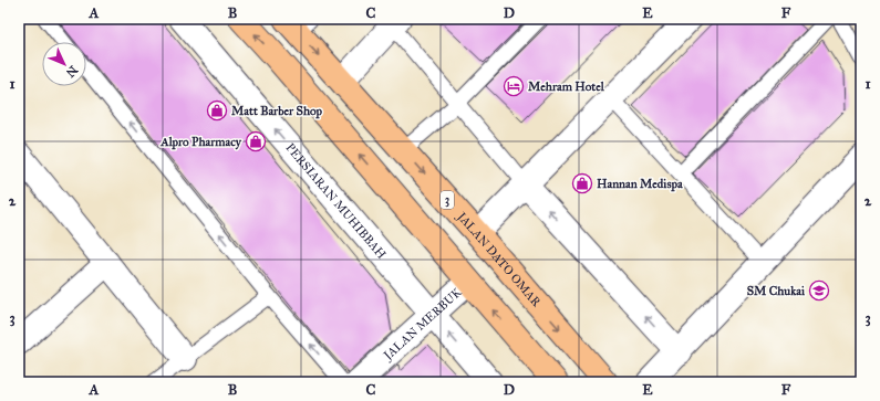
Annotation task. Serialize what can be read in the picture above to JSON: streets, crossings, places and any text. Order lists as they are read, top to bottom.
{
  "streets": {
    "highway": ["3", "JALAN DATO OMAR"],
    "street": ["PERSIARAN MUHIBBAH", "JALAN MERBUK"]
  },
  "crossings": [
    ["PERSIARAN MUHIBBAH", "JALAN MERBUK"]
  ],
  "places": {
    "hotel": ["Mehram Hotel"],
    "shop": ["Matt Barber Shop", "Alpro Pharmacy", "Hannan Medispa"],
    "school or university": ["SM Chukai"]
  },
  "north": "bottom right",
  "grid": {
    "columns": [
      "A",
      "B",
      "C",
      "D",
      "E",
      "F"
    ],
    "rows": ["1", "2", "3"]
  }
}
